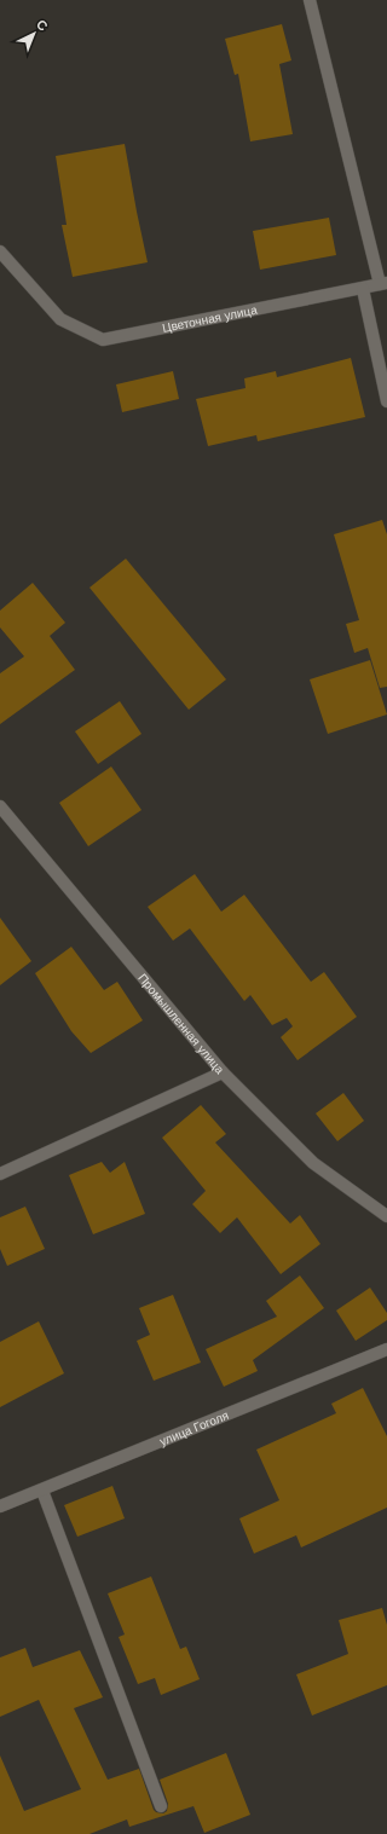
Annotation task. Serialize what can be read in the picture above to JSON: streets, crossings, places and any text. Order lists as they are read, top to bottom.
{
  "streets": {
    "street": ["Цветочная улица", "Промышленная улица", "улица Гоголя"]
  },
  "north": "top right"
}
